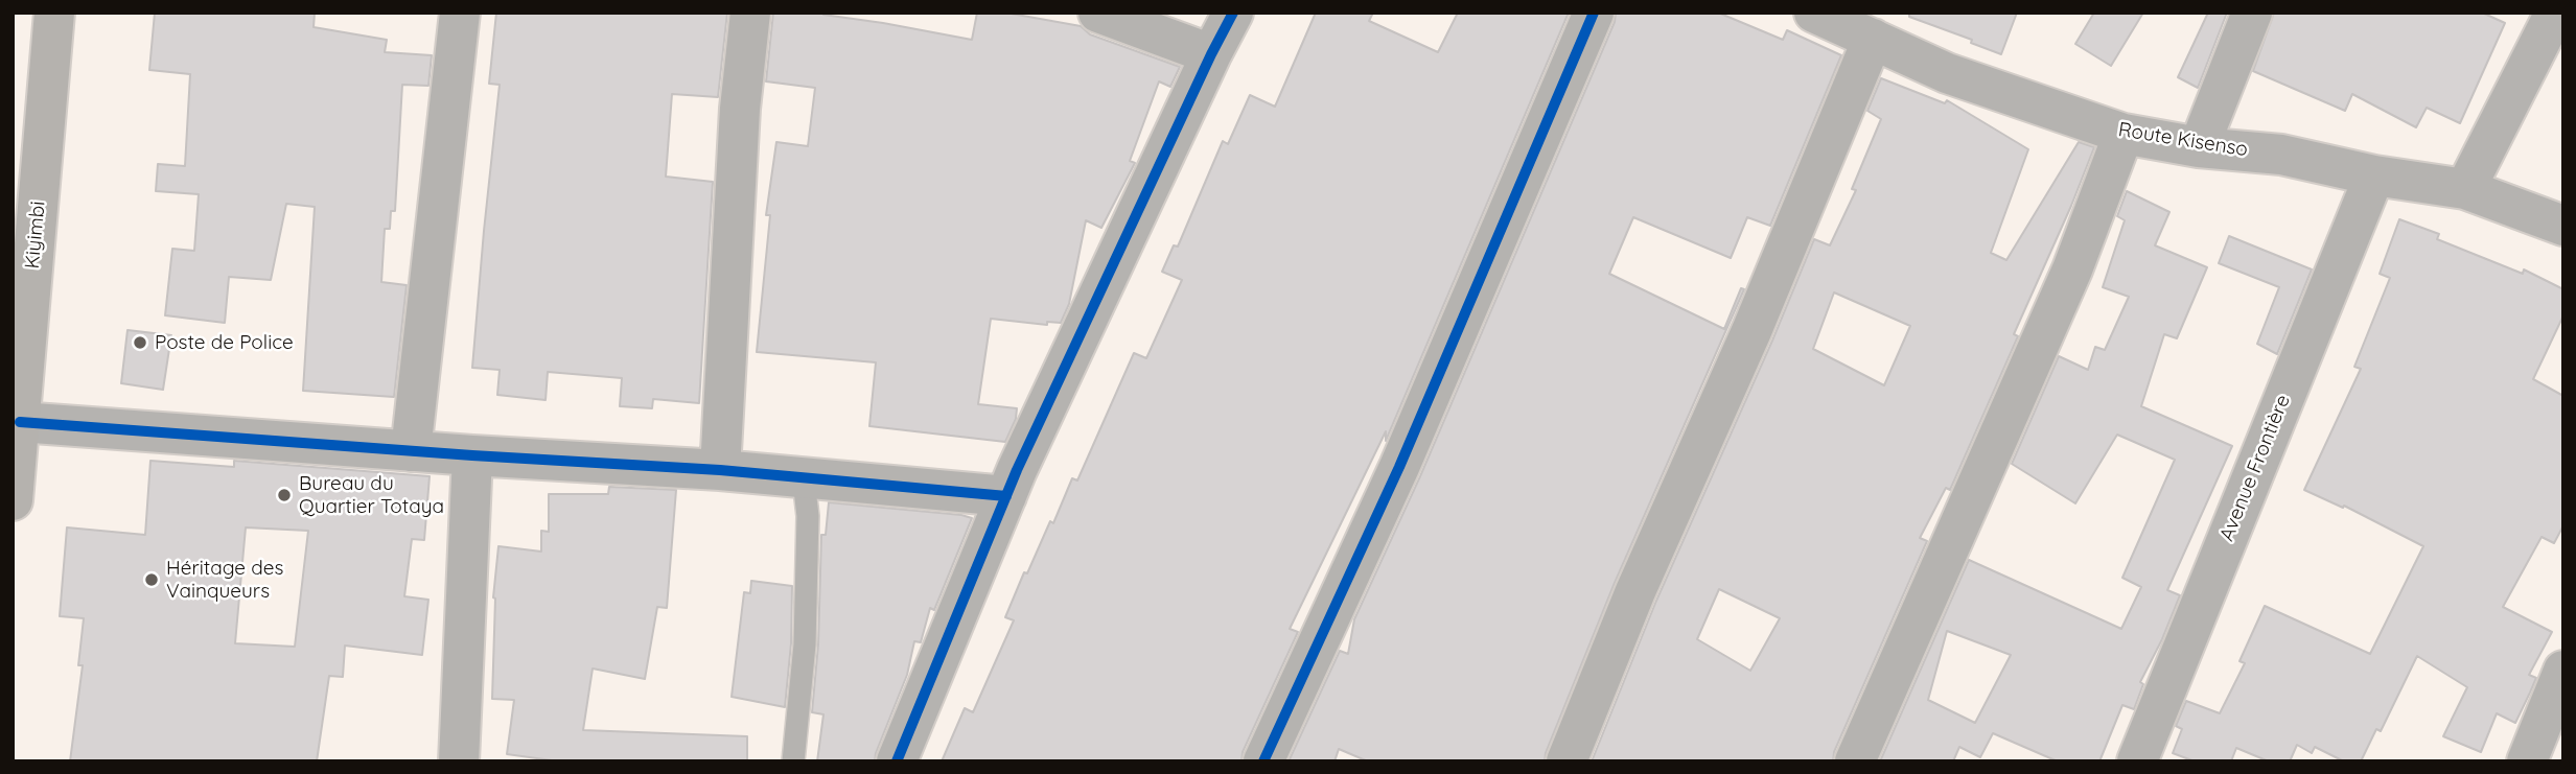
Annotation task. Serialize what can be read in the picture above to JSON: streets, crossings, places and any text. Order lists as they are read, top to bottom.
{
  "streets": {
    "street": ["Route Kisenso", "Kiyimbi", "Avenue Frontière"]
  },
  "crossings": [
    ["Route Kisenso", "Avenue Frontière"]
  ],
  "places": ["Poste de Police", "Bureau du Quartier Totaya", "Héritage des Vainqueurs"]
}
